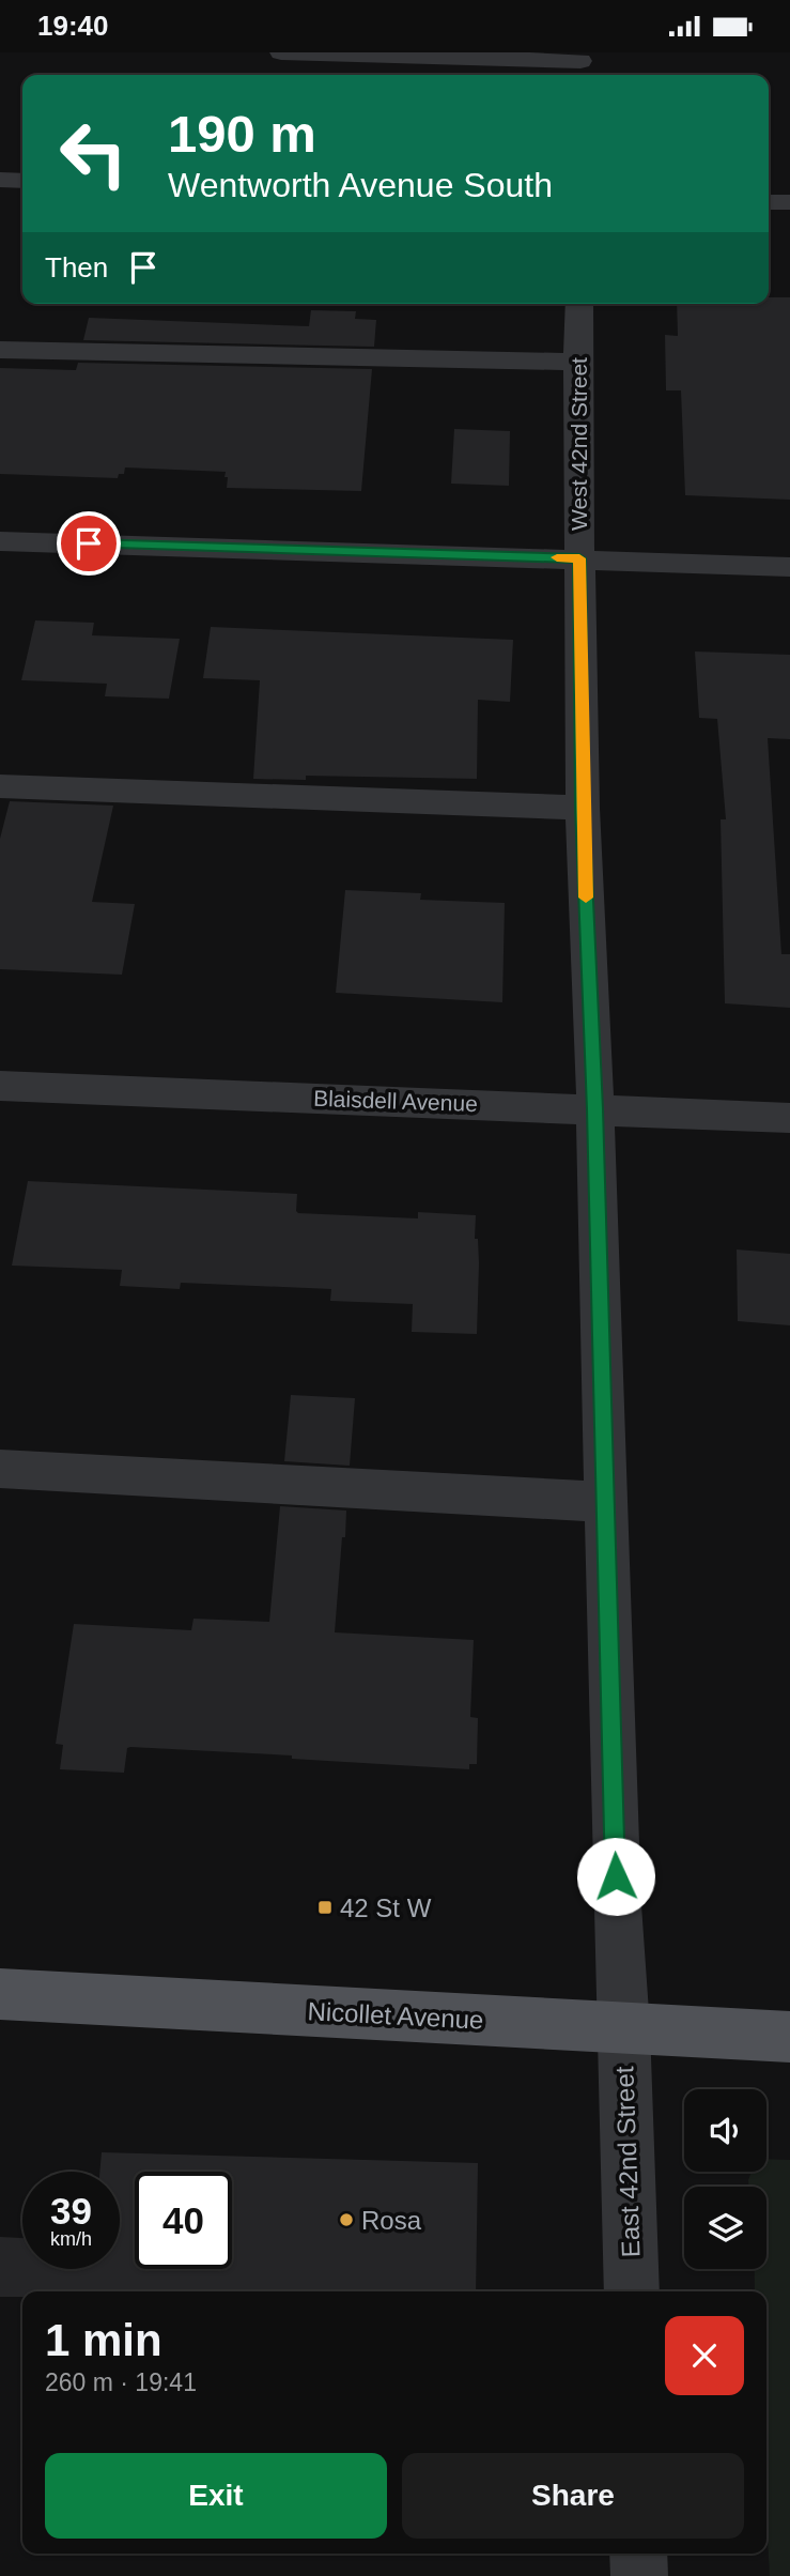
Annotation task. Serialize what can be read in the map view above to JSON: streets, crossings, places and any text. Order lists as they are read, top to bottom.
{
  "streets": {
    "main road": ["Nicollet Avenue"],
    "street": ["West 42nd Street", "Blaisdell Avenue", "East 42nd Street"]
  },
  "crossings": [
    ["West 42nd Street", "Blaisdell Avenue"],
    ["West 42nd Street", "Nicollet Avenue"],
    ["West 42nd Street", "East 42nd Street"],
    ["Nicollet Avenue", "East 42nd Street"]
  ],
  "places": {
    "transit": ["42 St W"],
    "other": ["Rosa"]
  },
  "page": {
    "status": "19:40",
    "turn": ["190 m", "Wentworth Avenue South"],
    "then": "Then",
    "speed": "39 km/h",
    "limit": "40",
    "heading": ["1 min", "260 m · 19:41"],
    "buttons": ["Exit", "Share"]
  }
}
